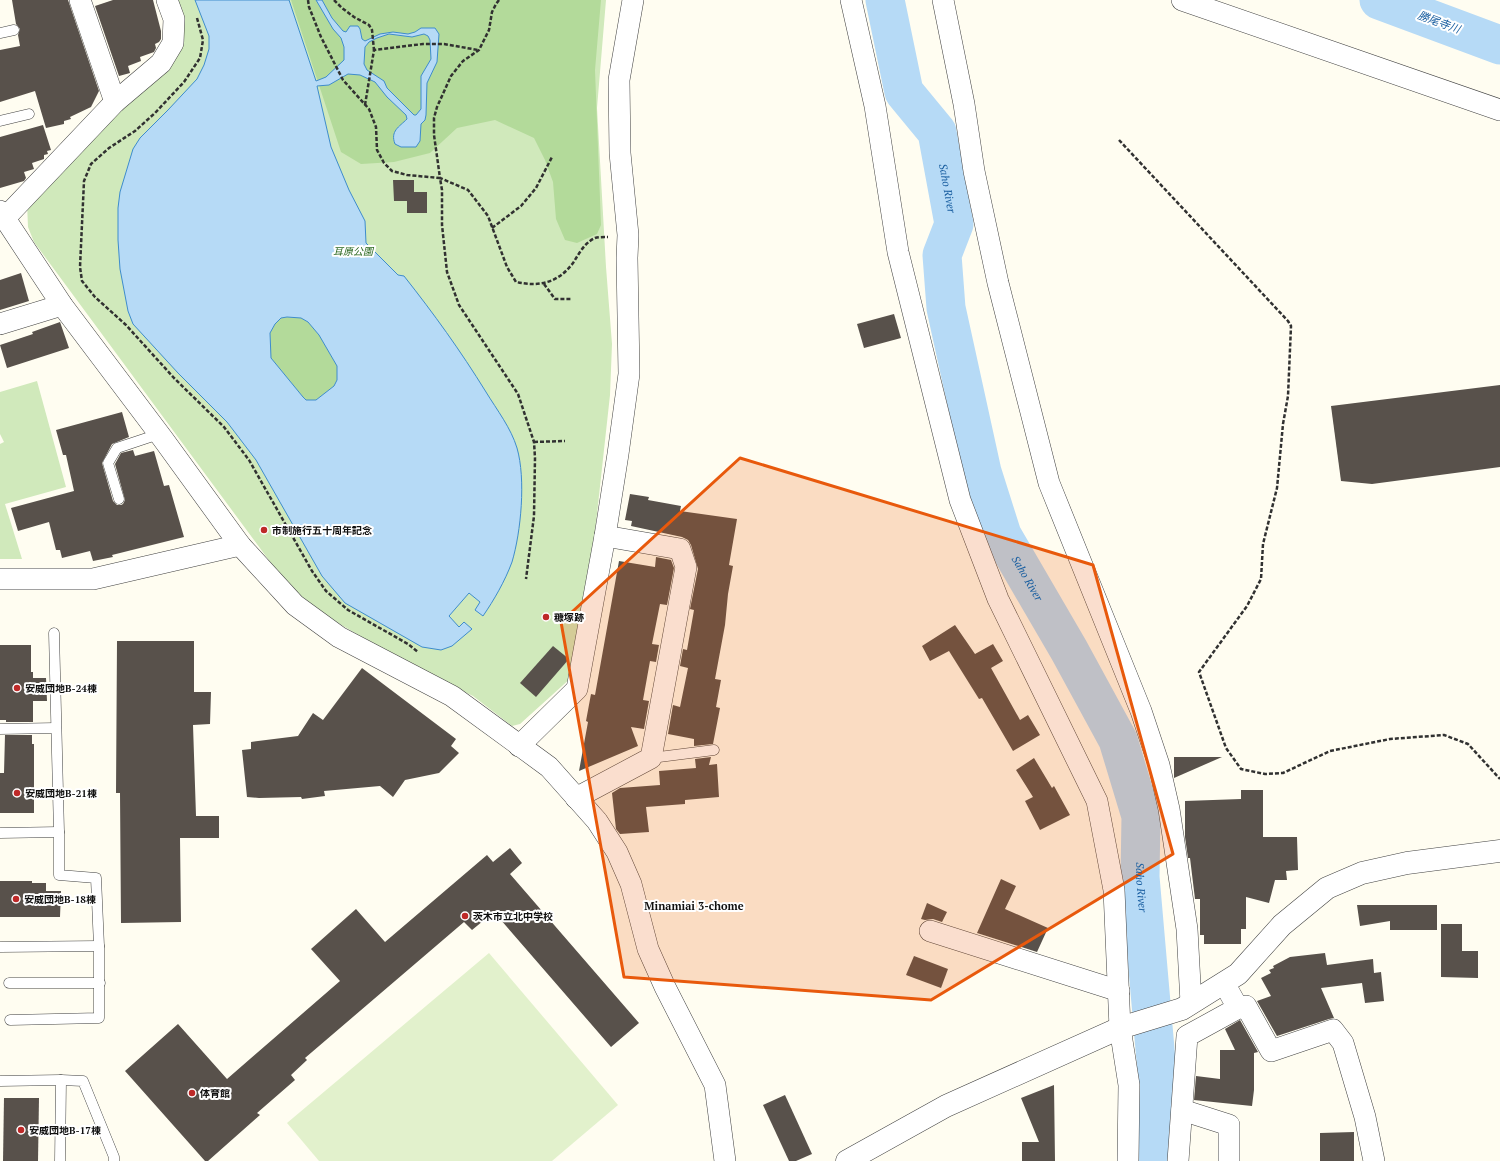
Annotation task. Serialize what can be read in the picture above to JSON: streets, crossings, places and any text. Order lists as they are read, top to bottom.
{
  "districts": ["Minamiai 3-chome"],
  "water": ["勝尾寺川", "Saho River"],
  "parks": ["耳原公園"],
  "places": [
    "市制施行五十周年記念",
    "糠塚跡",
    "安威団地B-24棟",
    "安威団地B-21棟",
    "安威団地B-18棟",
    "茨木市立北中学校",
    "体育館",
    "安威団地B-17棟"
  ]
}
